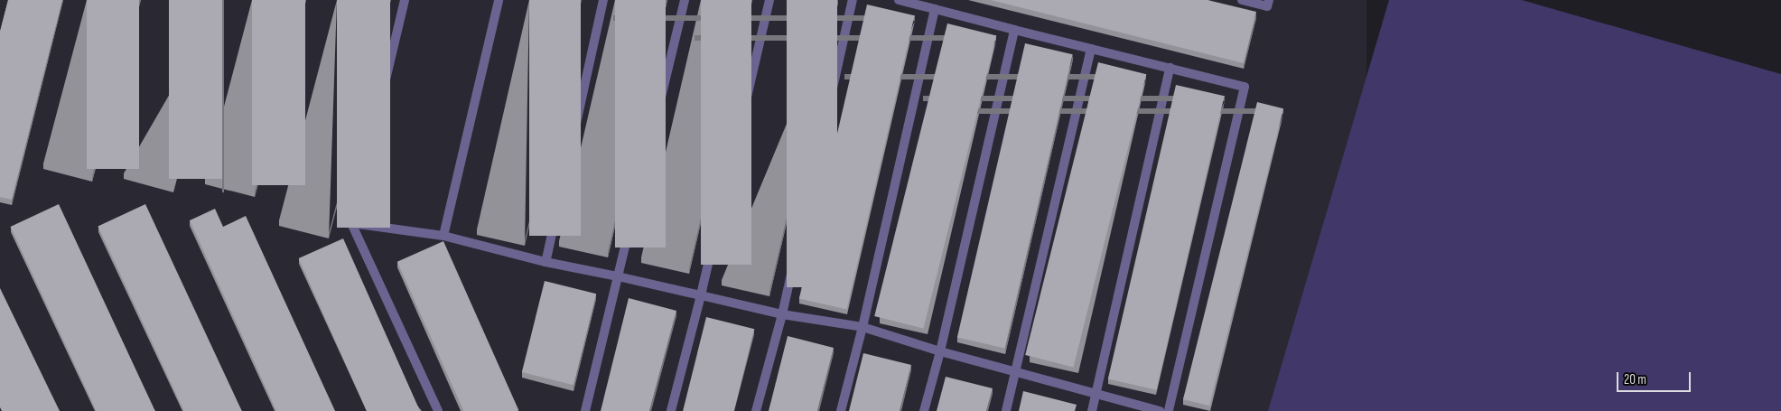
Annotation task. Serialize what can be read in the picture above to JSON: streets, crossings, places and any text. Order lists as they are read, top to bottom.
{
  "scale_bar": "20 m"
}
